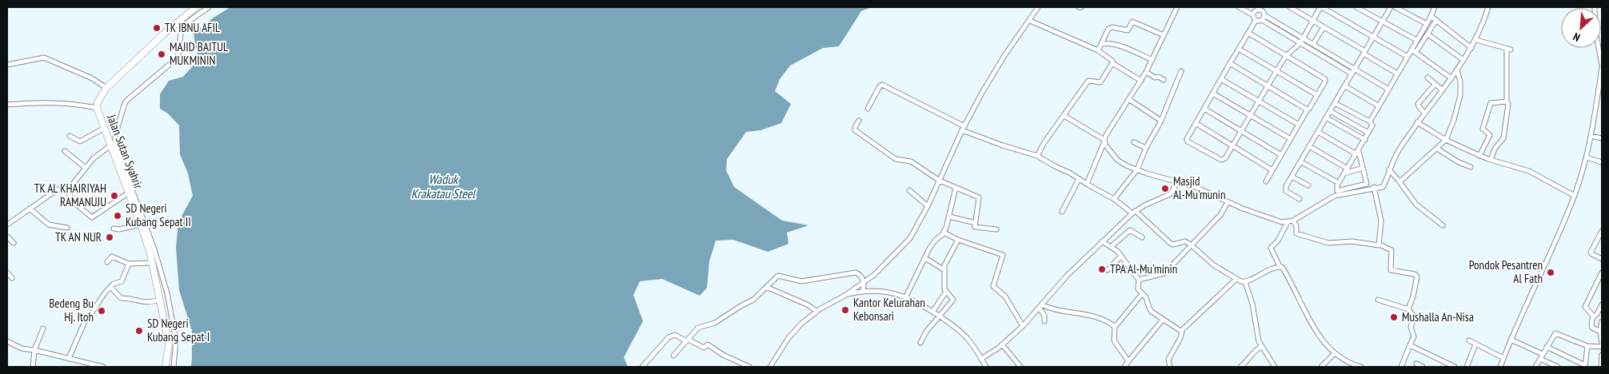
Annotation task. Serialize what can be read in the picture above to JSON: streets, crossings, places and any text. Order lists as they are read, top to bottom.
{
  "streets": {
    "street": ["Jalan Sutan Syahrir"]
  },
  "water": ["Waduk Krakatau Steel"],
  "places": [
    "TK IBNU AFIL",
    "MAJID BAITUL MUKMININ",
    "Masjid Al-Mu'munin",
    "TK AL KHAIRIYAH RAMANUJU",
    "SD Negeri Kubang Sepat II",
    "TK AN NUR",
    "TPA Al-Mu'minin",
    "Pondok Pesantren Al Fath",
    "Kantor Kelurahan Kebonsari",
    "Bedeng Bu Hj. Itoh",
    "Mushalla An-Nisa",
    "SD Negeri Kubang Sepat I"
  ],
  "north": "bottom left"
}
